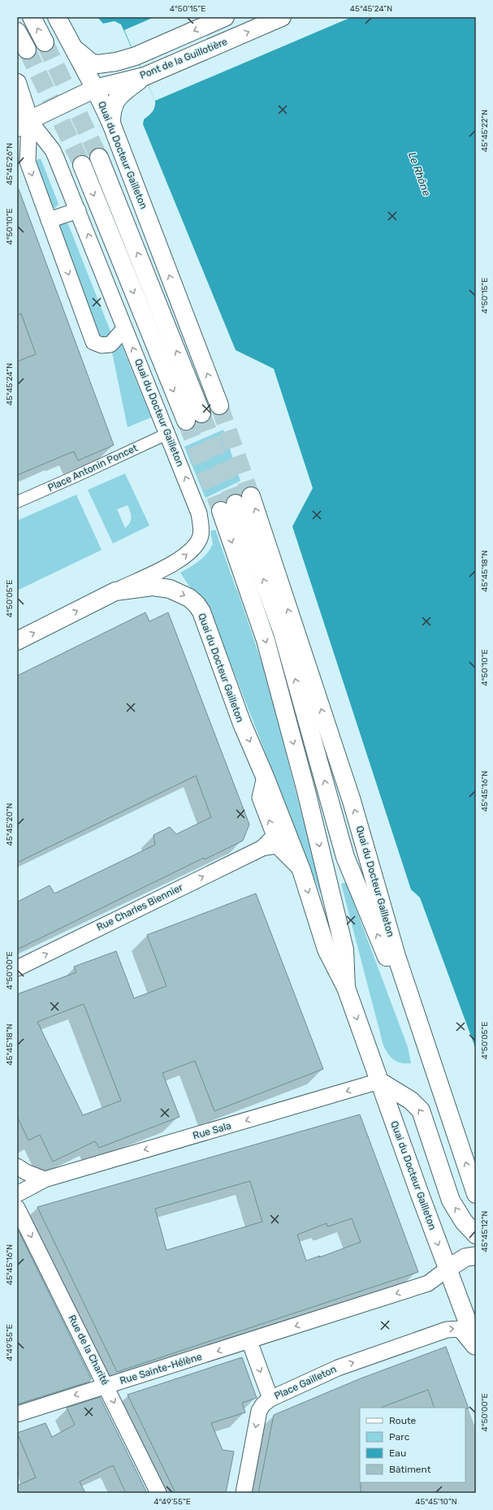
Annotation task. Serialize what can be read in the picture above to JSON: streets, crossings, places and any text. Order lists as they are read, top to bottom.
{
  "streets": {
    "main road": ["Pont de la Guillotière", "Quai du Docteur Gailleton"],
    "street": [
      "Place Antonin Poncet",
      "Rue Charles Biennier",
      "Rue Sala",
      "Rue de la Charité",
      "Rue Sainte-Hélène",
      "Place Gailleton"
    ]
  },
  "crossings": [
    ["Pont de la Guillotière", "Quai du Docteur Gailleton"],
    ["Quai du Docteur Gailleton", "Place Antonin Poncet"],
    ["Quai du Docteur Gailleton", "Rue Charles Biennier"],
    ["Quai du Docteur Gailleton", "Rue Sala"],
    ["Rue de la Charité", "Rue Sainte-Hélène"],
    ["Rue Sainte-Hélène", "Place Gailleton"]
  ],
  "one_way": [
    "Rue Charles Biennier",
    "Rue Sala",
    "Rue de la Charité",
    "Rue Sainte-Hélène"
  ],
  "water": ["Le Rhône"],
  "legend": [
    "Route",
    "Parc",
    "Eau",
    "Bâtiment"
  ],
  "coordinates": [
    "4°50'15\"E",
    "45°45'24\"N",
    "45°45'22\"N",
    "45°45'26\"N",
    "4°50'10\"E",
    "45°45'18\"N",
    "4°50'05\"E",
    "45°45'16\"N",
    "45°45'20\"N",
    "4°50'00\"E",
    "45°45'12\"N",
    "4°49'55\"E",
    "45°45'10\"N"
  ]
}
